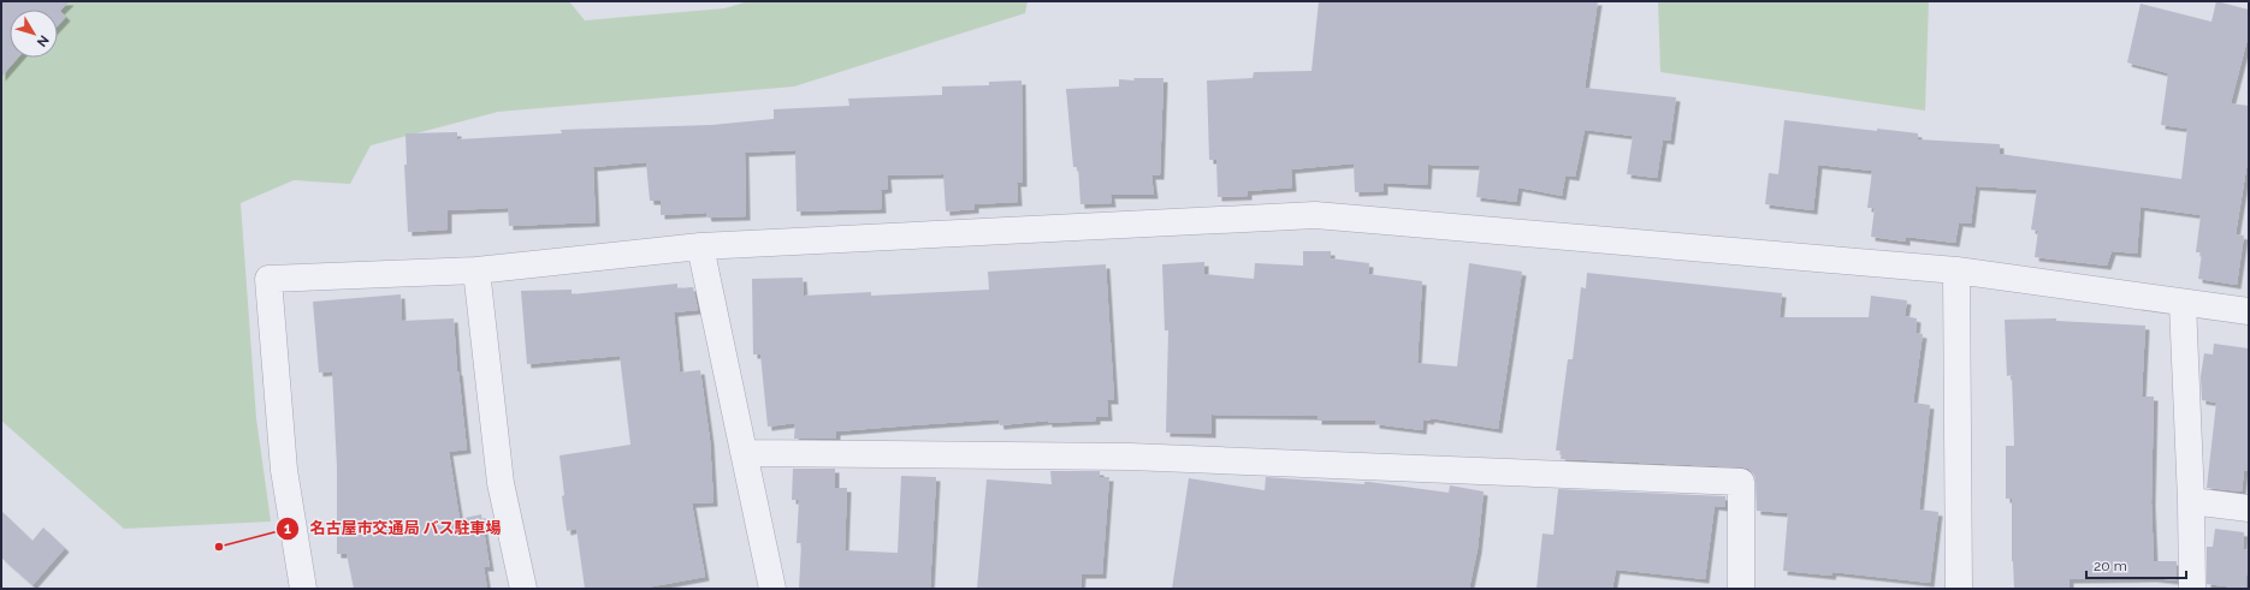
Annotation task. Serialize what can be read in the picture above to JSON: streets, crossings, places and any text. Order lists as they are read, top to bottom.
{
  "places": ["名古屋市交通局 バス駐車場"],
  "scale_bar": "20 m",
  "north": "bottom right"
}
